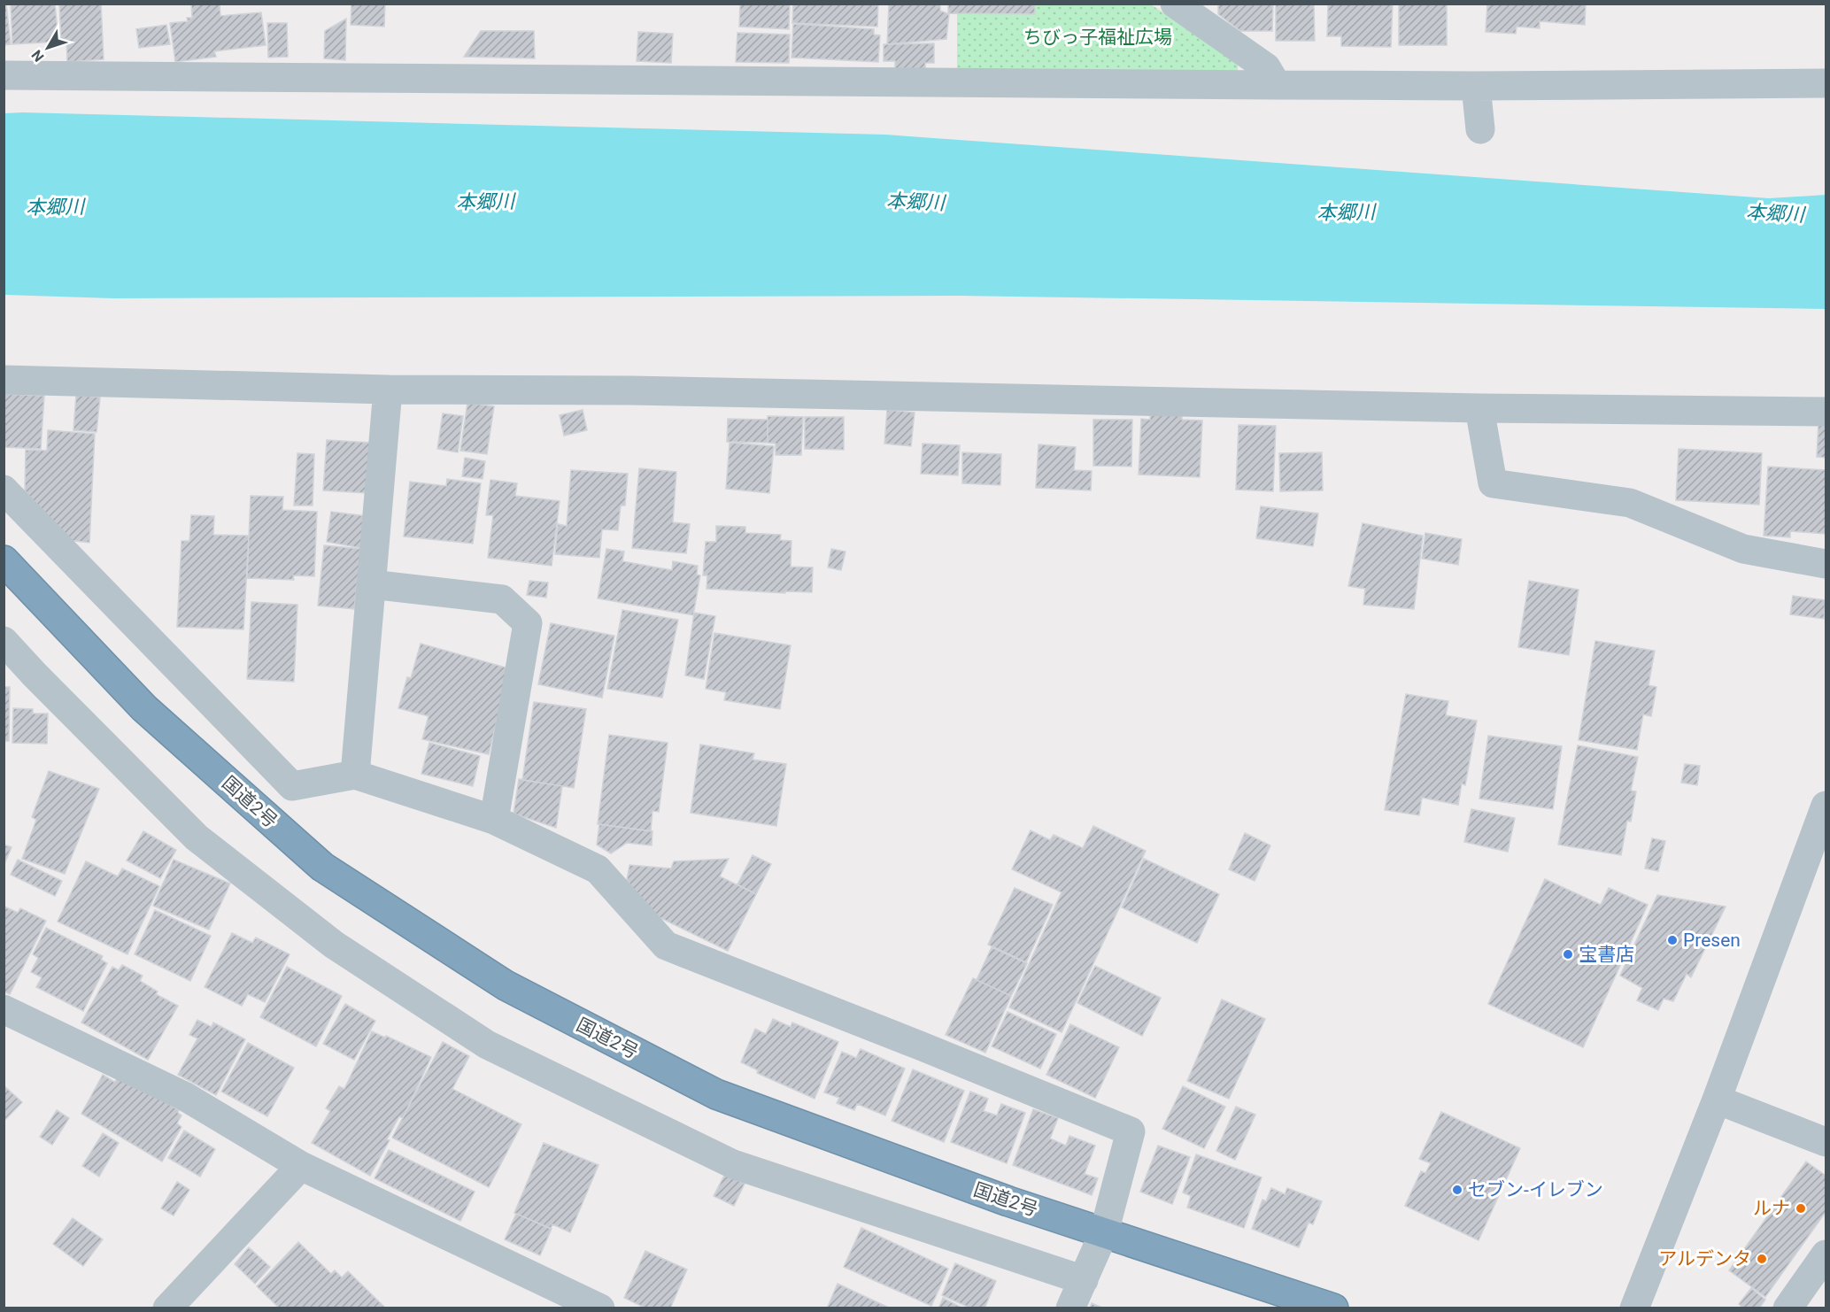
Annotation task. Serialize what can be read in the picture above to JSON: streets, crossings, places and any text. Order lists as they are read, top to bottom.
{
  "streets": {
    "highway": ["国道2号"]
  },
  "water": ["本郷川"],
  "parks": ["ちびっ子福祉広場"],
  "places": [
    "Presen",
    "宝書店",
    "セブン-イレブン",
    "ルナ",
    "アルデンタ"
  ],
  "north": "bottom left"
}
